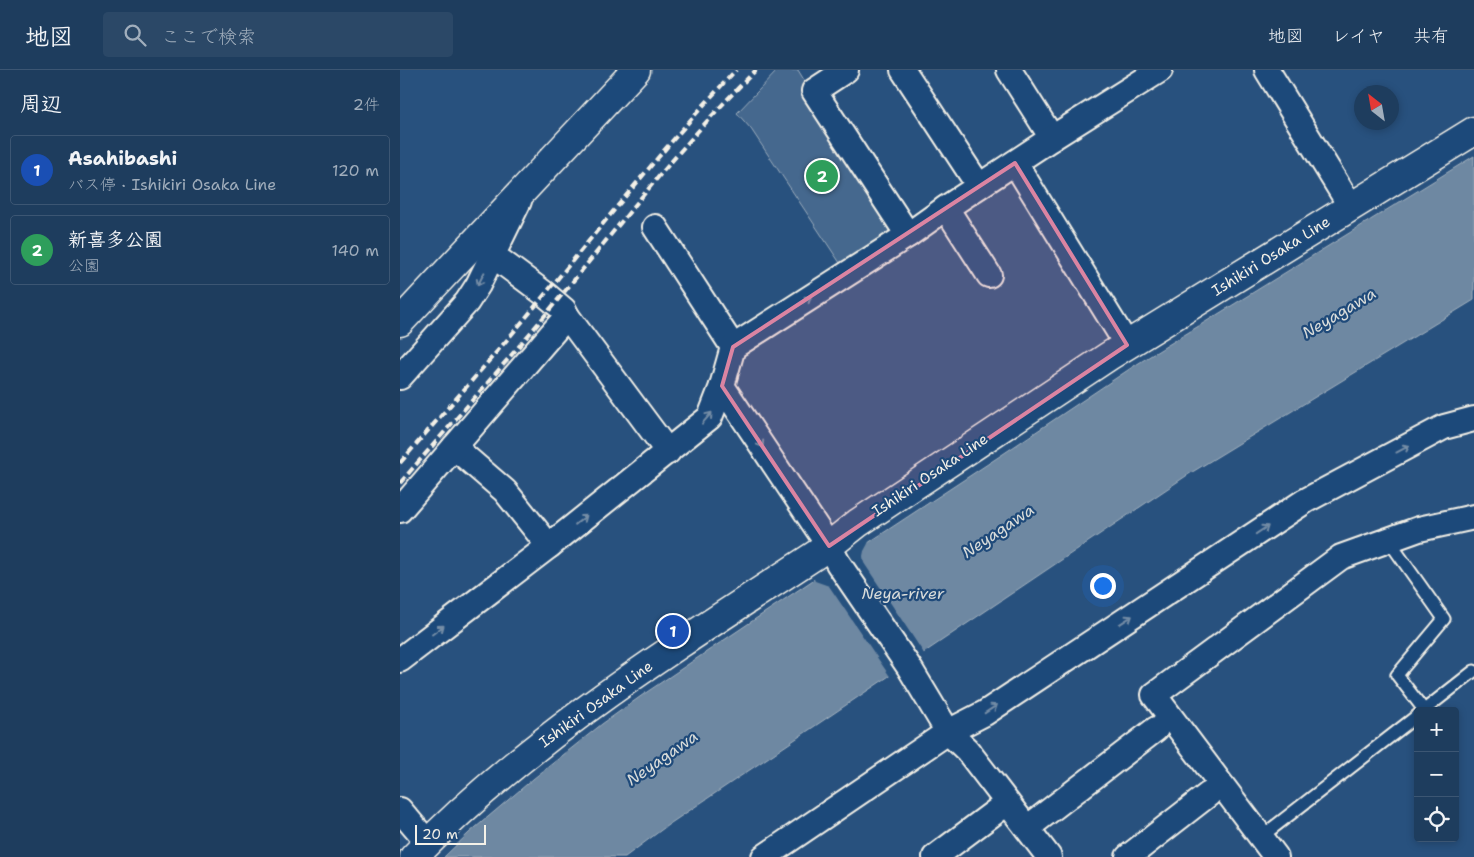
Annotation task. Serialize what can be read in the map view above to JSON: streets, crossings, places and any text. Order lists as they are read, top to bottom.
{
  "streets": {
    "main road": ["Ishikiri Osaka Line"]
  },
  "water": ["Neyagawa", "Neya-river"],
  "scale_bar": "20 m",
  "north": "top left",
  "page": {
    "header": "地図",
    "search": "ここで検索",
    "nav": ["地図", "レイヤ", "共有"],
    "heading": ["周辺", "2件"],
    "list": [
      {
        "mark": "1",
        "name": "Asahibashi",
        "note": "バス停 · Ishikiri Osaka Line",
        "value": "120 m"
      },
      {
        "mark": "2",
        "name": "新喜多公園",
        "note": "公園",
        "value": "140 m"
      }
    ],
    "pins": ["2", "1"],
    "map_buttons": ["+", "−"],
    "scale": "20 m"
  }
}
